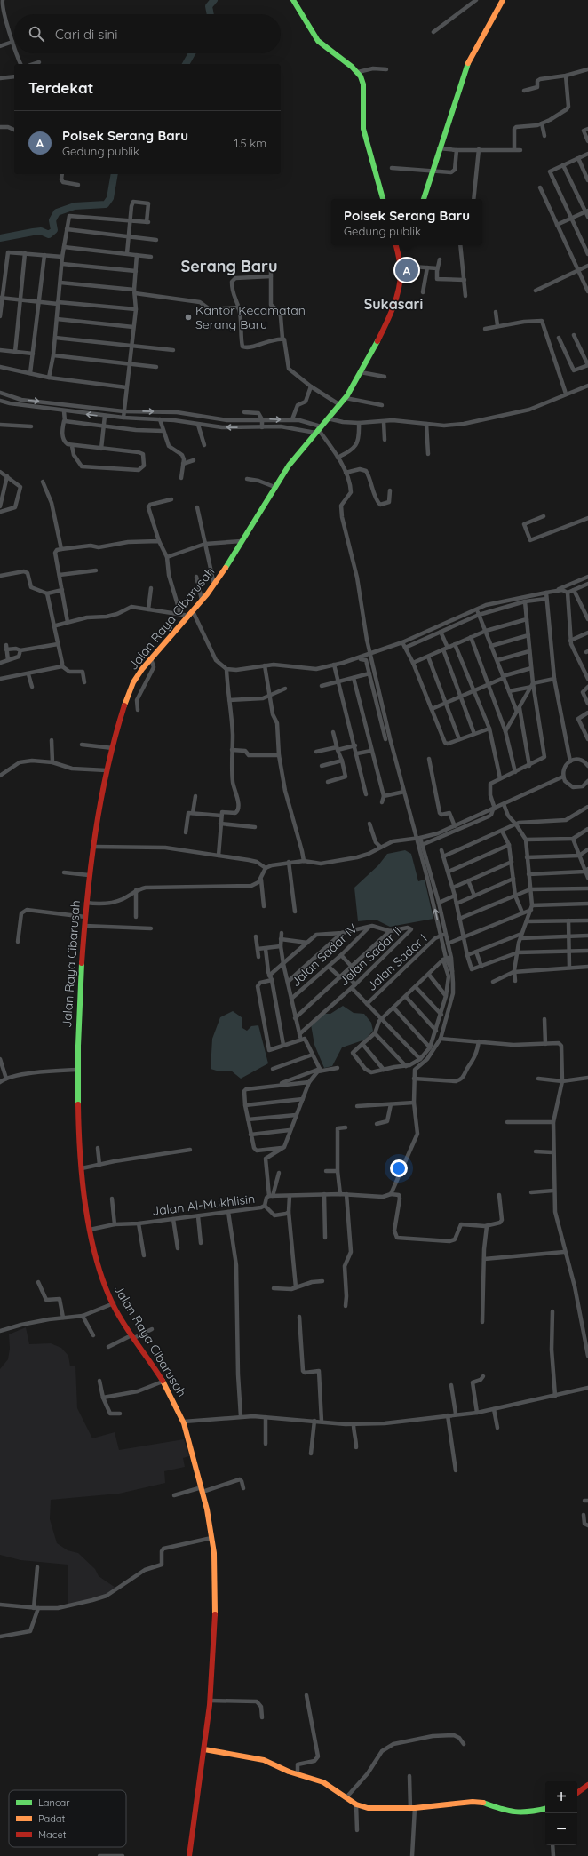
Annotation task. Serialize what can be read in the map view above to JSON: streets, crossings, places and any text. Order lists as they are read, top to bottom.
{
  "streets": {
    "main road": ["Jalan Raya Cibarusah"],
    "street": [
      "Jalan Sadar IV",
      "Jalan Sadar II",
      "Jalan Sadar I",
      "Jalan Al-Mukhlisin"
    ]
  },
  "crossings": [
    ["Jalan Raya Cibarusah", "Jalan Al-Mukhlisin"],
    ["Jalan Sadar IV", "Jalan Sadar II"]
  ],
  "districts": ["Serang Baru", "Sukasari"],
  "places": ["Kantor Kecamatan Serang Baru"],
  "legend": ["Lancar", "Padat", "Macet"],
  "page": {
    "search": "Cari di sini",
    "heading": "Terdekat",
    "list": [
      {
        "mark": "A",
        "name": "Polsek Serang Baru",
        "note": "Gedung publik",
        "value": "1.5 km"
      }
    ],
    "popup": ["Polsek Serang Baru", "Gedung publik"],
    "pins": "A",
    "map_buttons": ["+", "−"]
  }
}
